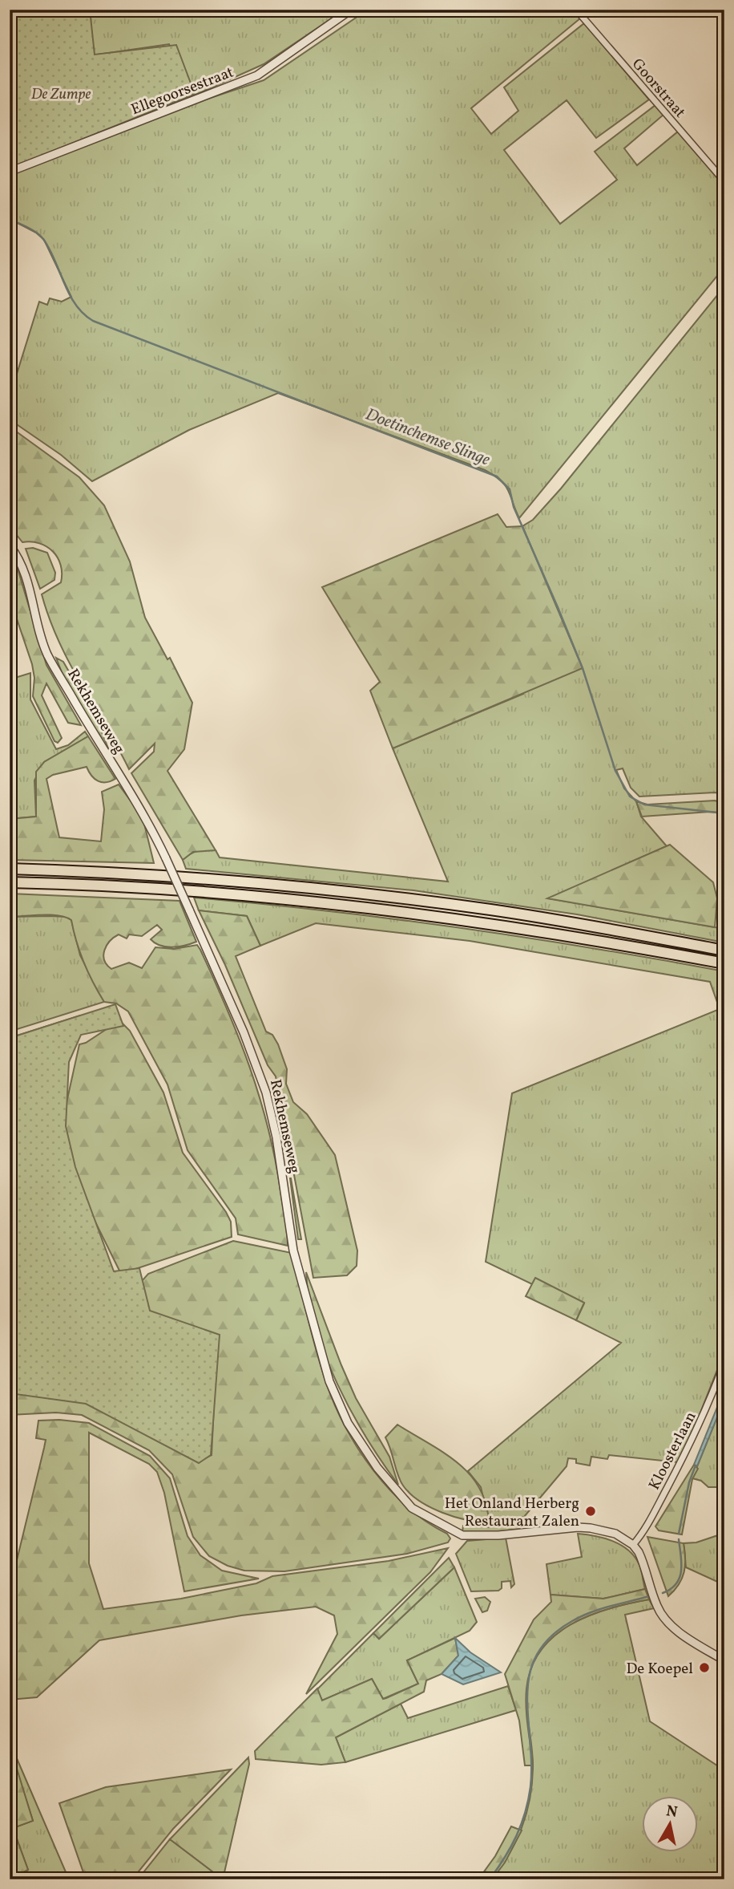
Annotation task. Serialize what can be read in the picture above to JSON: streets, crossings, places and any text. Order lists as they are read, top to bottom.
{
  "streets": {
    "street": [
      "Goorstraat",
      "Ellegoorsestraat",
      "Rekhemseweg",
      "Kloosterlaan"
    ]
  },
  "crossings": [
    ["Rekhemseweg", "Kloosterlaan"]
  ],
  "water": ["Doetinchemse Slinge"],
  "parks": ["De Zumpe"],
  "places": ["Het Onland Herberg Restaurant Zalen", "De Koepel"],
  "north": "top"
}
